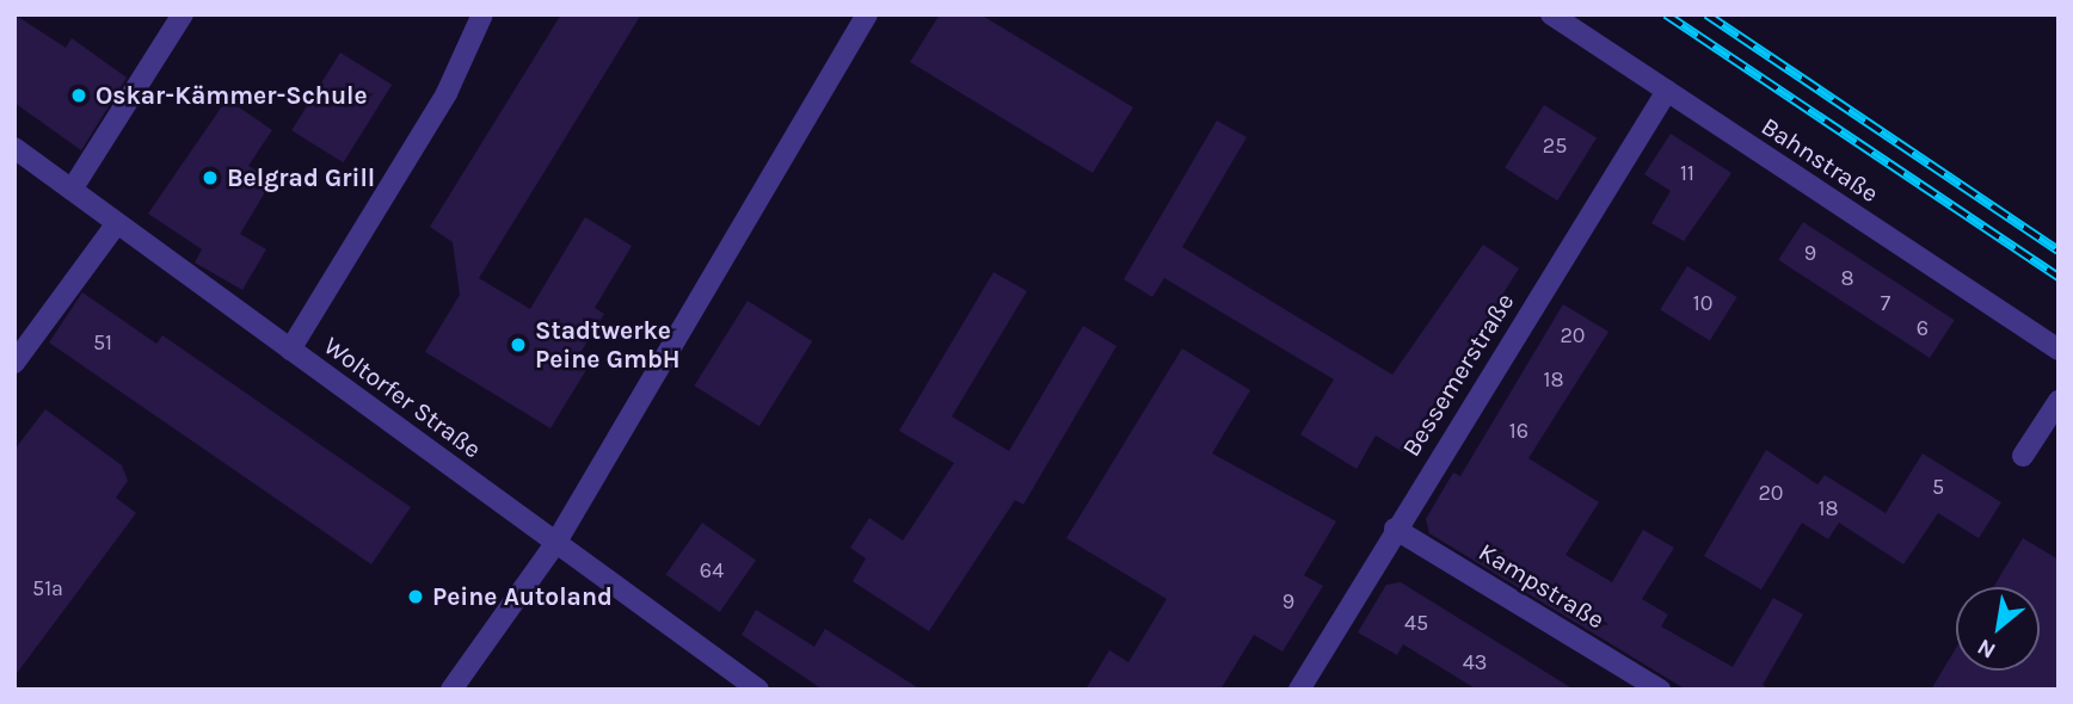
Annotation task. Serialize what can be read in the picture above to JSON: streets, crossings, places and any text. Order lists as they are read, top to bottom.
{
  "streets": {
    "street": [
      "Bahnstraße",
      "Bessemerstraße",
      "Woltorfer Straße",
      "Kampstraße"
    ]
  },
  "crossings": [
    ["Bahnstraße", "Bessemerstraße"],
    ["Bessemerstraße", "Kampstraße"]
  ],
  "places": [
    "Oskar-Kämmer-Schule",
    "Belgrad Grill",
    "Stadtwerke Peine GmbH",
    "Peine Autoland"
  ],
  "house_numbers": [
    "25",
    "11",
    "9",
    "8",
    "10",
    "7",
    "6",
    "20",
    "51",
    "18",
    "16",
    "5",
    "20",
    "18",
    "64",
    "51a",
    "9",
    "45",
    "43"
  ],
  "north": "bottom left"
}
